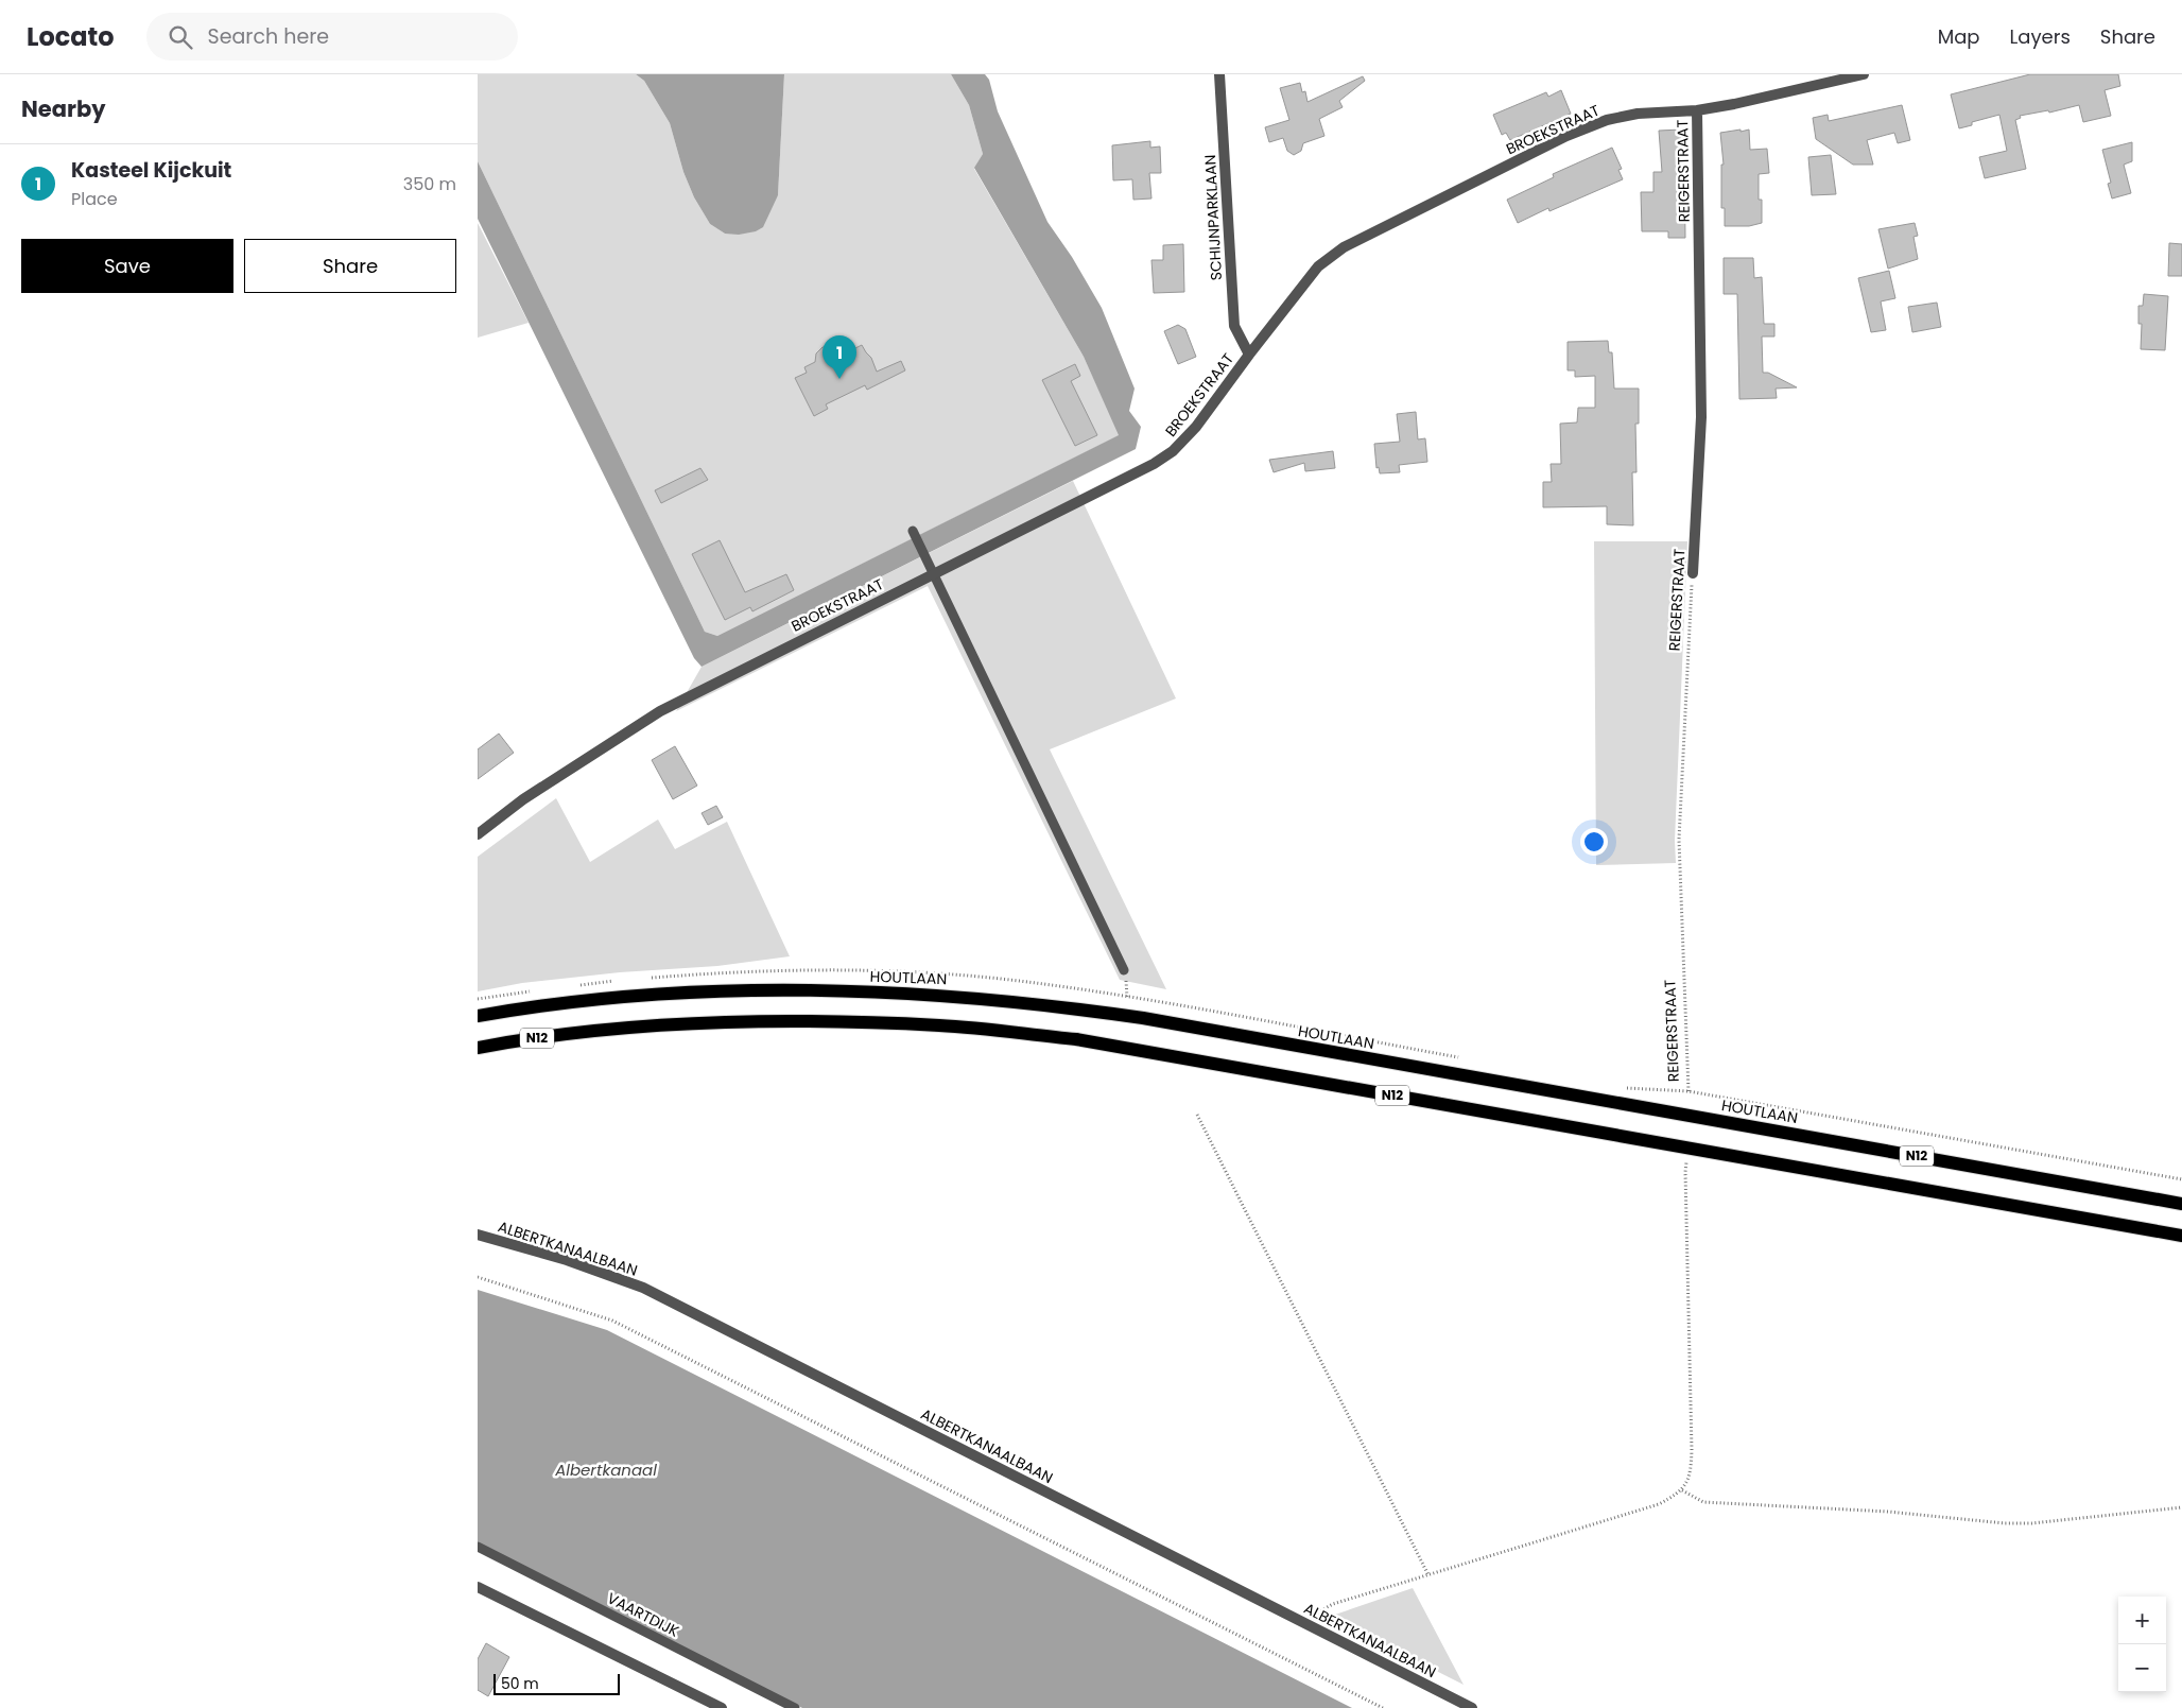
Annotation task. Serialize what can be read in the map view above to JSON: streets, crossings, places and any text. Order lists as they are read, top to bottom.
{
  "streets": {
    "main road": ["HOUTLAAN", "N12"],
    "street": [
      "BROEKSTRAAT",
      "REIGERSTRAAT",
      "SCHIJNPARKLAAN",
      "ALBERTKANAALBAAN"
    ],
    "lane": ["VAARTDIJK"]
  },
  "crossings": [
    ["BROEKSTRAAT", "REIGERSTRAAT"],
    ["BROEKSTRAAT", "SCHIJNPARKLAAN"]
  ],
  "water": ["Albertkanaal"],
  "scale_bar": "50 m",
  "page": {
    "header": "Locato",
    "search": "Search here",
    "nav": ["Map", "Layers", "Share"],
    "heading": "Nearby",
    "list": [
      {
        "mark": "1",
        "name": "Kasteel Kijckuit",
        "note": "Place",
        "value": "350 m"
      }
    ],
    "buttons": ["Save", "Share"],
    "pins": "1",
    "map_buttons": ["+", "−"],
    "scale": "50 m"
  }
}
